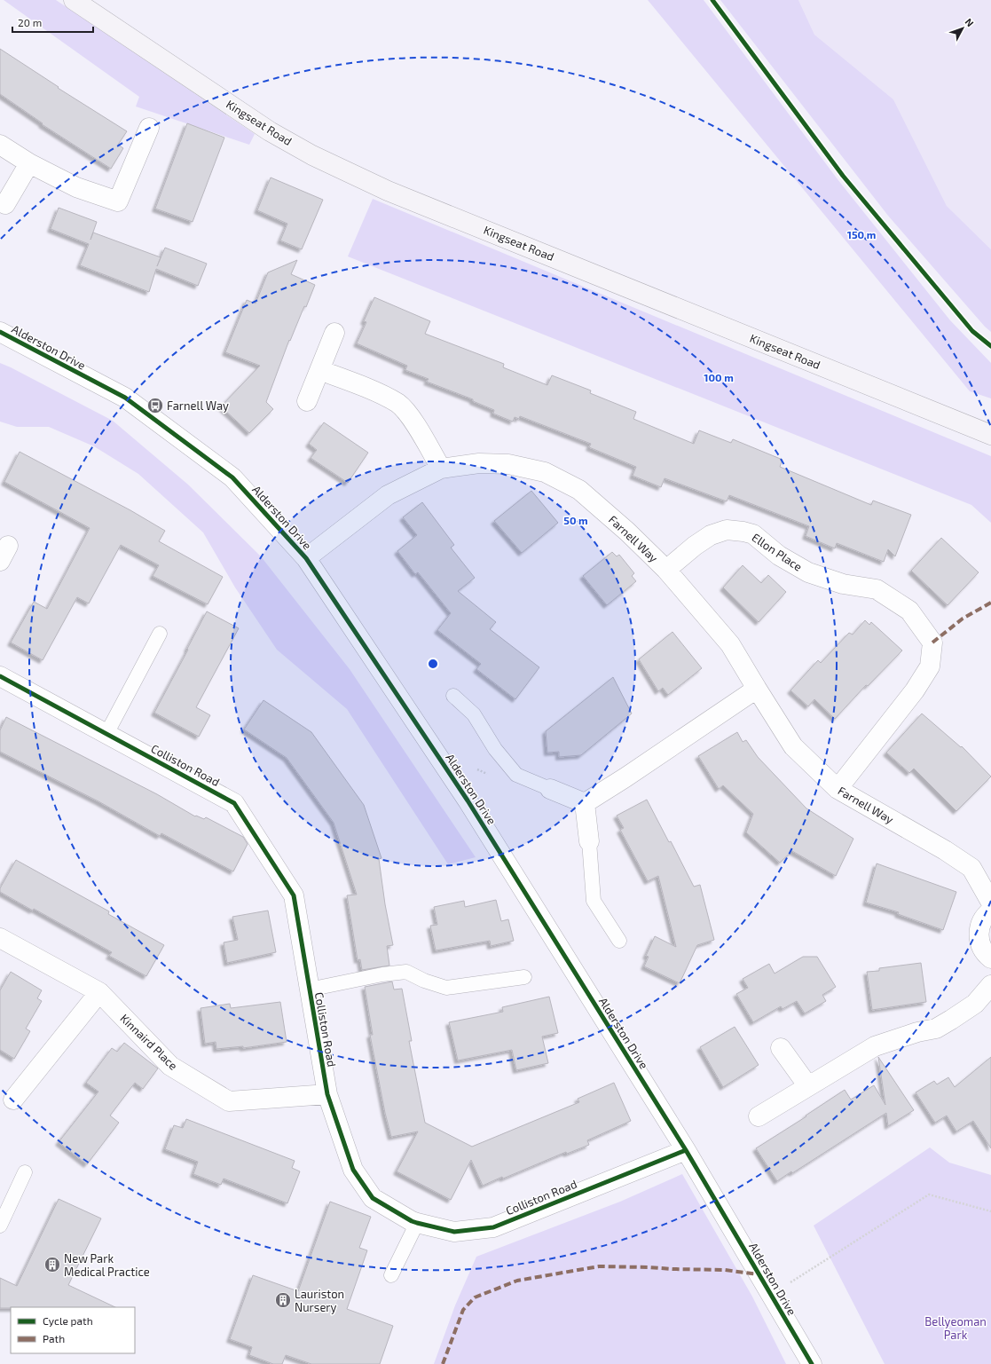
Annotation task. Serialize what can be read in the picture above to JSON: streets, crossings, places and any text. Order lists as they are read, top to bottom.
{
  "streets": {
    "street": [
      "Kingseat Road",
      "Alderston Drive",
      "Farnell Way",
      "Ellon Place",
      "Colliston Road",
      "Kinnaird Place"
    ]
  },
  "crossings": [
    ["Alderston Drive", "Farnell Way"],
    ["Alderston Drive", "Colliston Road"],
    ["Farnell Way", "Ellon Place"],
    ["Colliston Road", "Kinnaird Place"]
  ],
  "parks": ["Bellyeoman Park"],
  "places": {
    "bus stop": ["Farnell Way"],
    "building": ["New Park Medical Practice", "Lauriston Nursery"]
  },
  "legend": ["Cycle path", "Path"],
  "scale_bar": "20 m",
  "north": "top right",
  "rings": ["150 m", "100 m", "50 m"]
}
